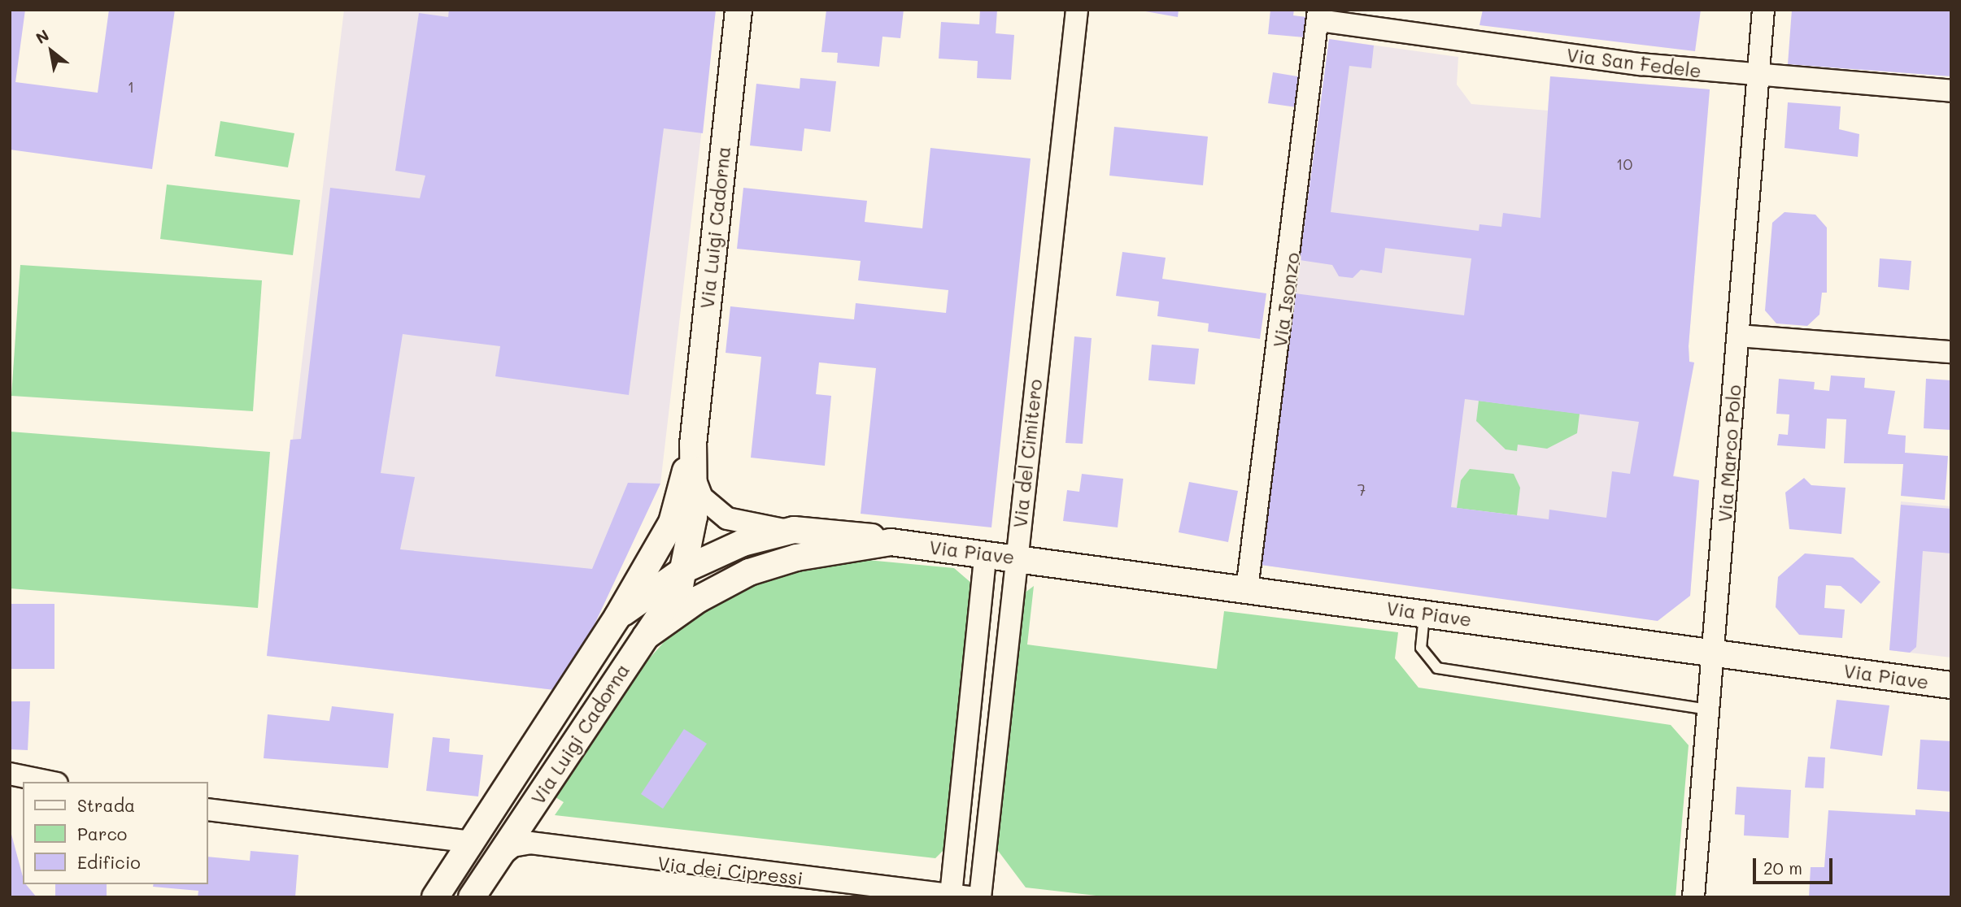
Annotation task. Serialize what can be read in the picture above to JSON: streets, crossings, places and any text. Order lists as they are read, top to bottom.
{
  "streets": {
    "street": [
      "Via San Fedele",
      "Via Luigi Cadorna",
      "Via Isonzo",
      "Via del Cimitero",
      "Via Marco Polo",
      "Via Piave",
      "Via dei Cipressi"
    ]
  },
  "crossings": [
    ["Via San Fedele", "Via Isonzo"],
    ["Via San Fedele", "Via Marco Polo"],
    ["Via Luigi Cadorna", "Via Piave"],
    ["Via Luigi Cadorna", "Via dei Cipressi"],
    ["Via Isonzo", "Via Piave"],
    ["Via del Cimitero", "Via Piave"],
    ["Via Marco Polo", "Via Piave"]
  ],
  "house_numbers": ["1", "10", "7"],
  "legend": ["Strada", "Parco", "Edificio"],
  "scale_bar": "20 m",
  "north": "top left"
}
